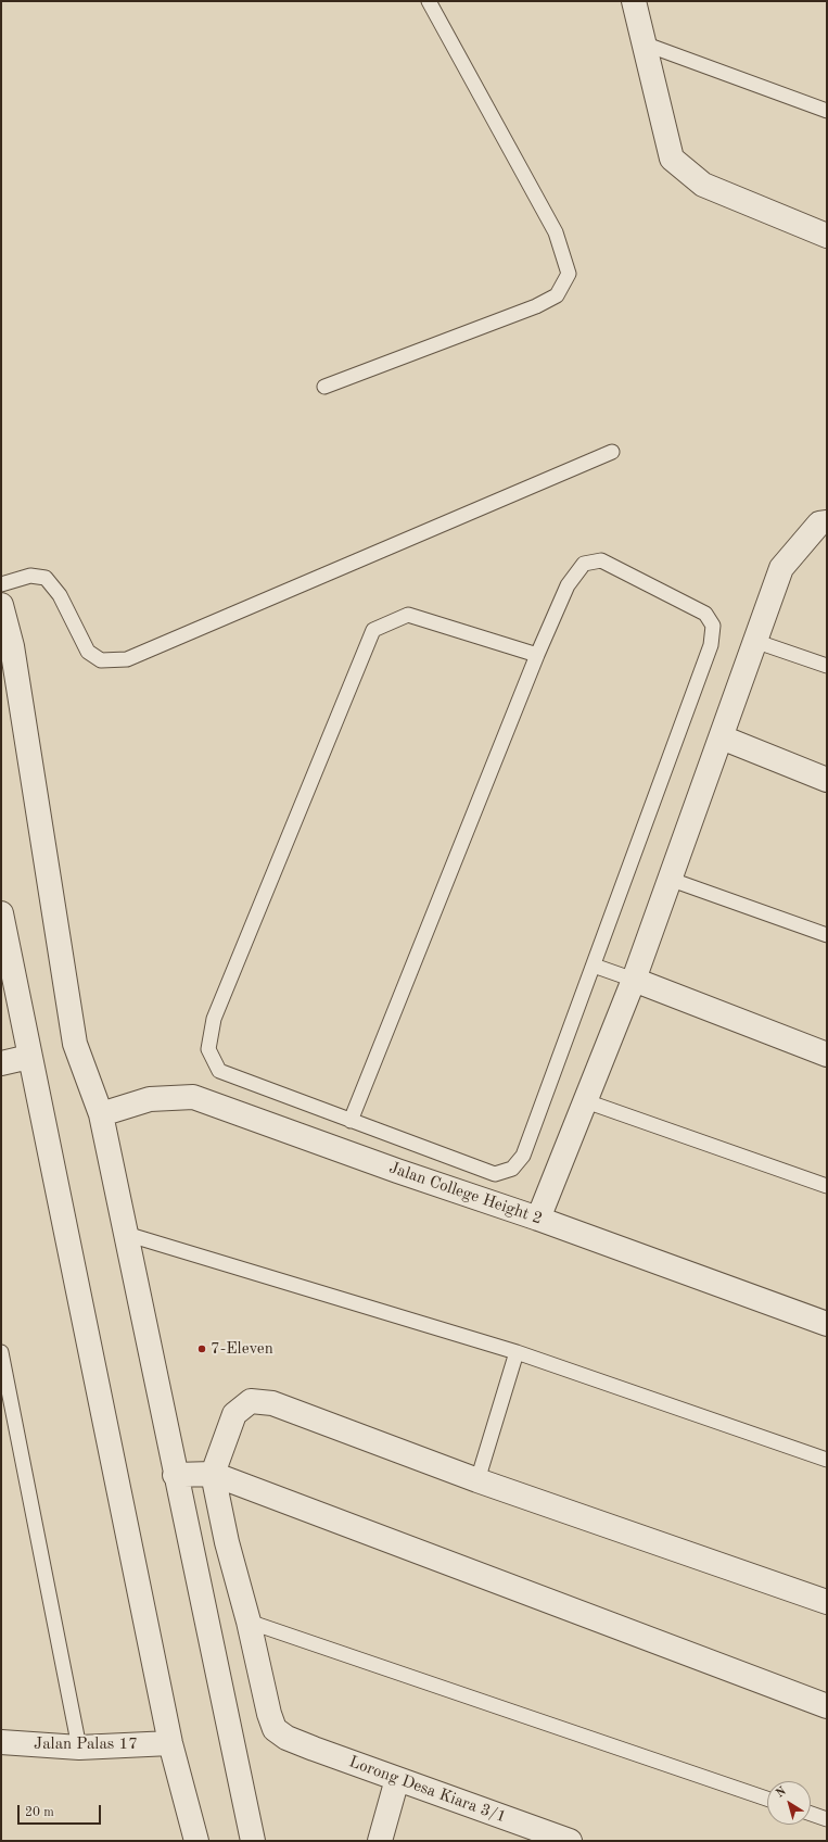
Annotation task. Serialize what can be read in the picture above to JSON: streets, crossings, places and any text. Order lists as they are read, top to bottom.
{
  "streets": {
    "street": ["Jalan College Height 2", "Jalan Palas 17", "Lorong Desa Kiara 3/1"]
  },
  "places": ["7-Eleven"],
  "scale_bar": "20 m",
  "north": "top left"
}
